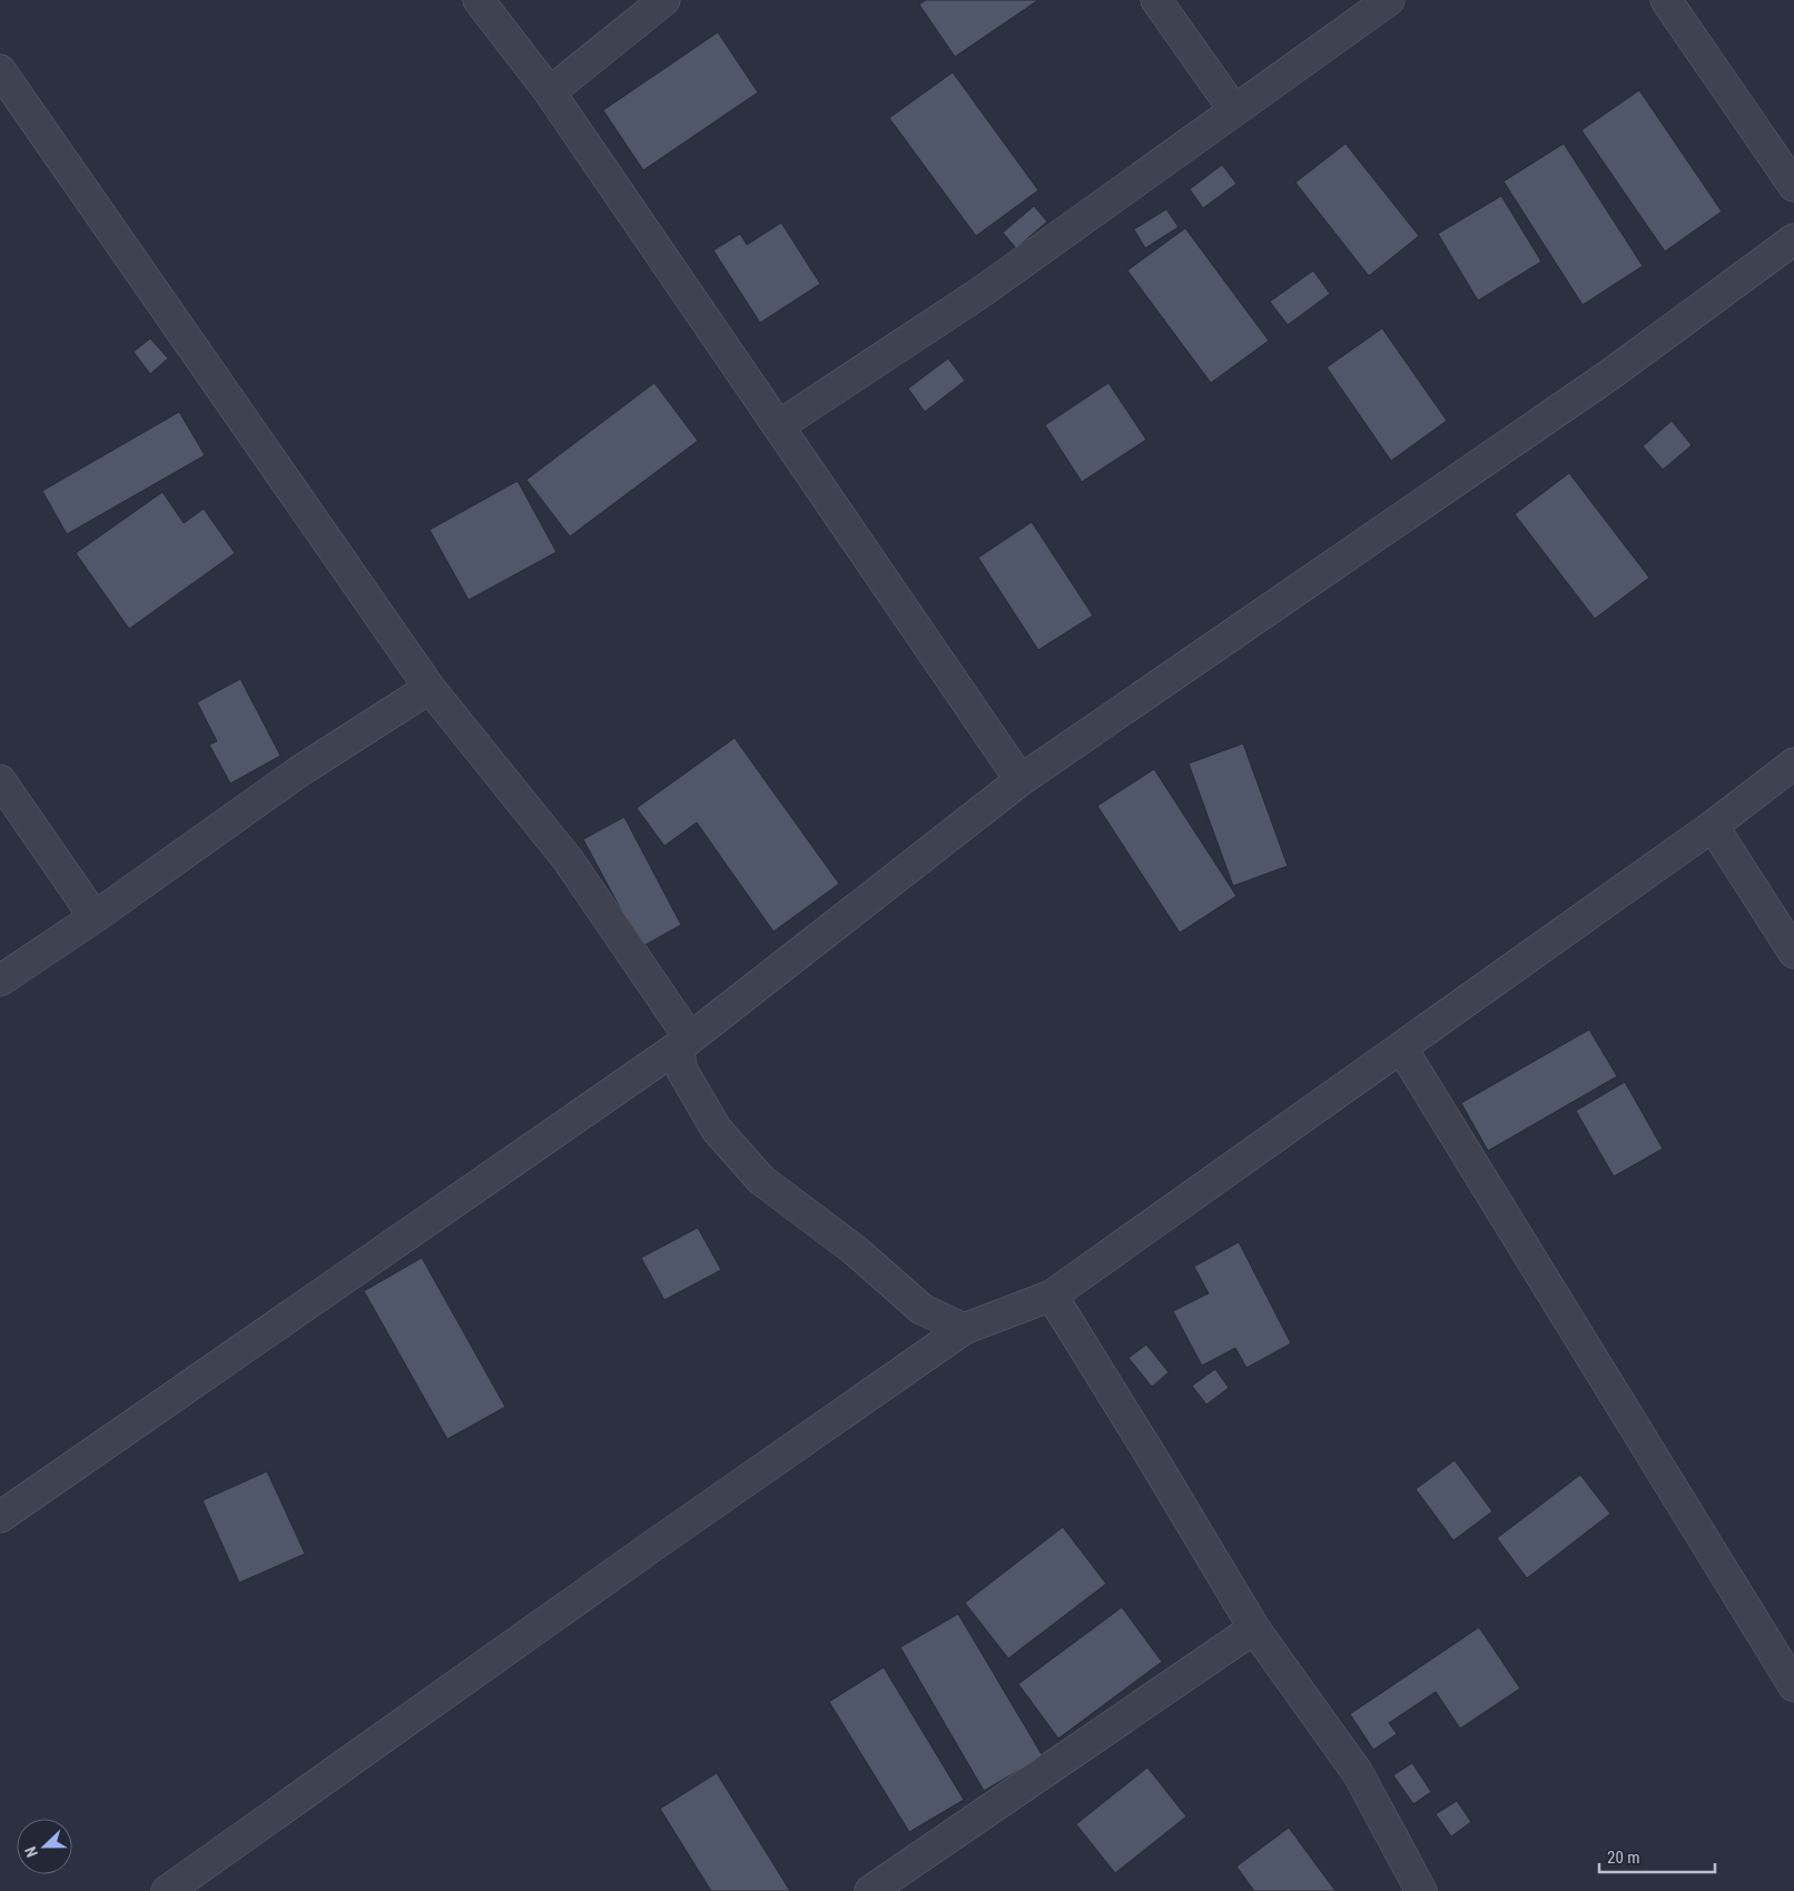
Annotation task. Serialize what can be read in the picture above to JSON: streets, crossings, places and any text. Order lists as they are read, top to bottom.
{
  "scale_bar": "20 m",
  "north": "left"
}
